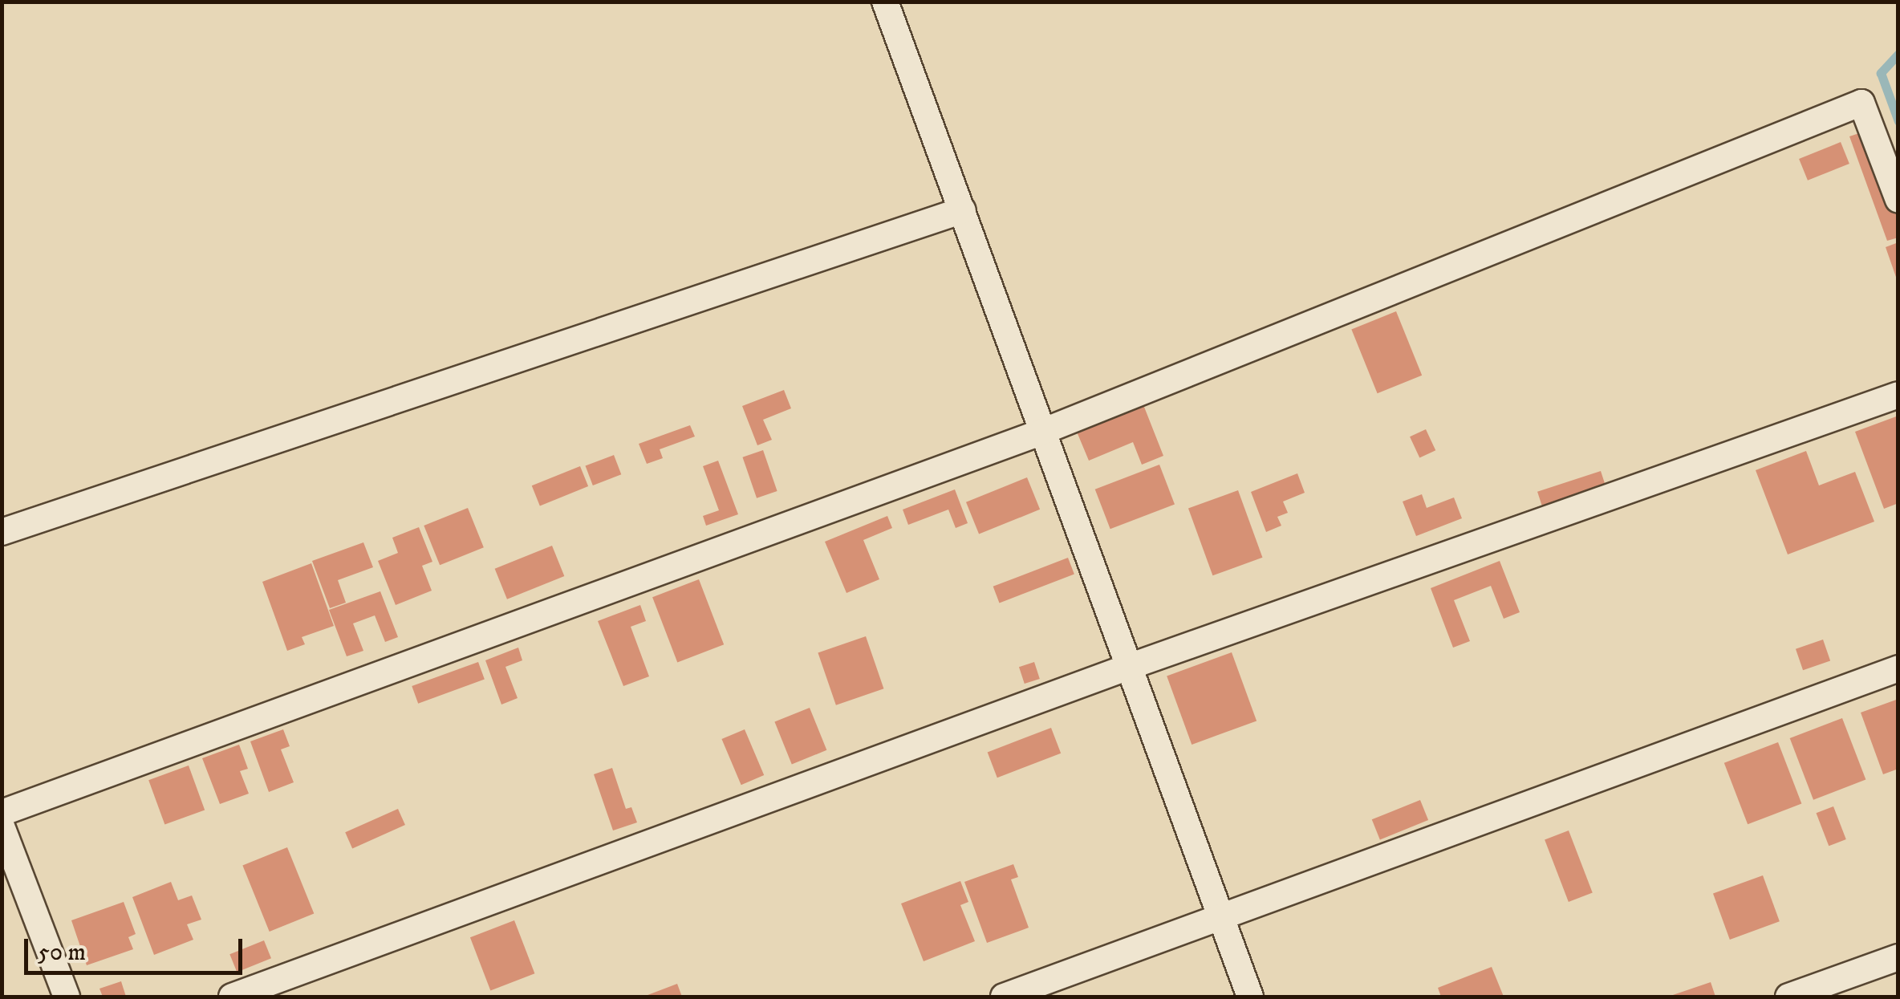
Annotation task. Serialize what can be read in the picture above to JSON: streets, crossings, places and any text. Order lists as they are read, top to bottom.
{
  "scale_bar": "50 m"
}
